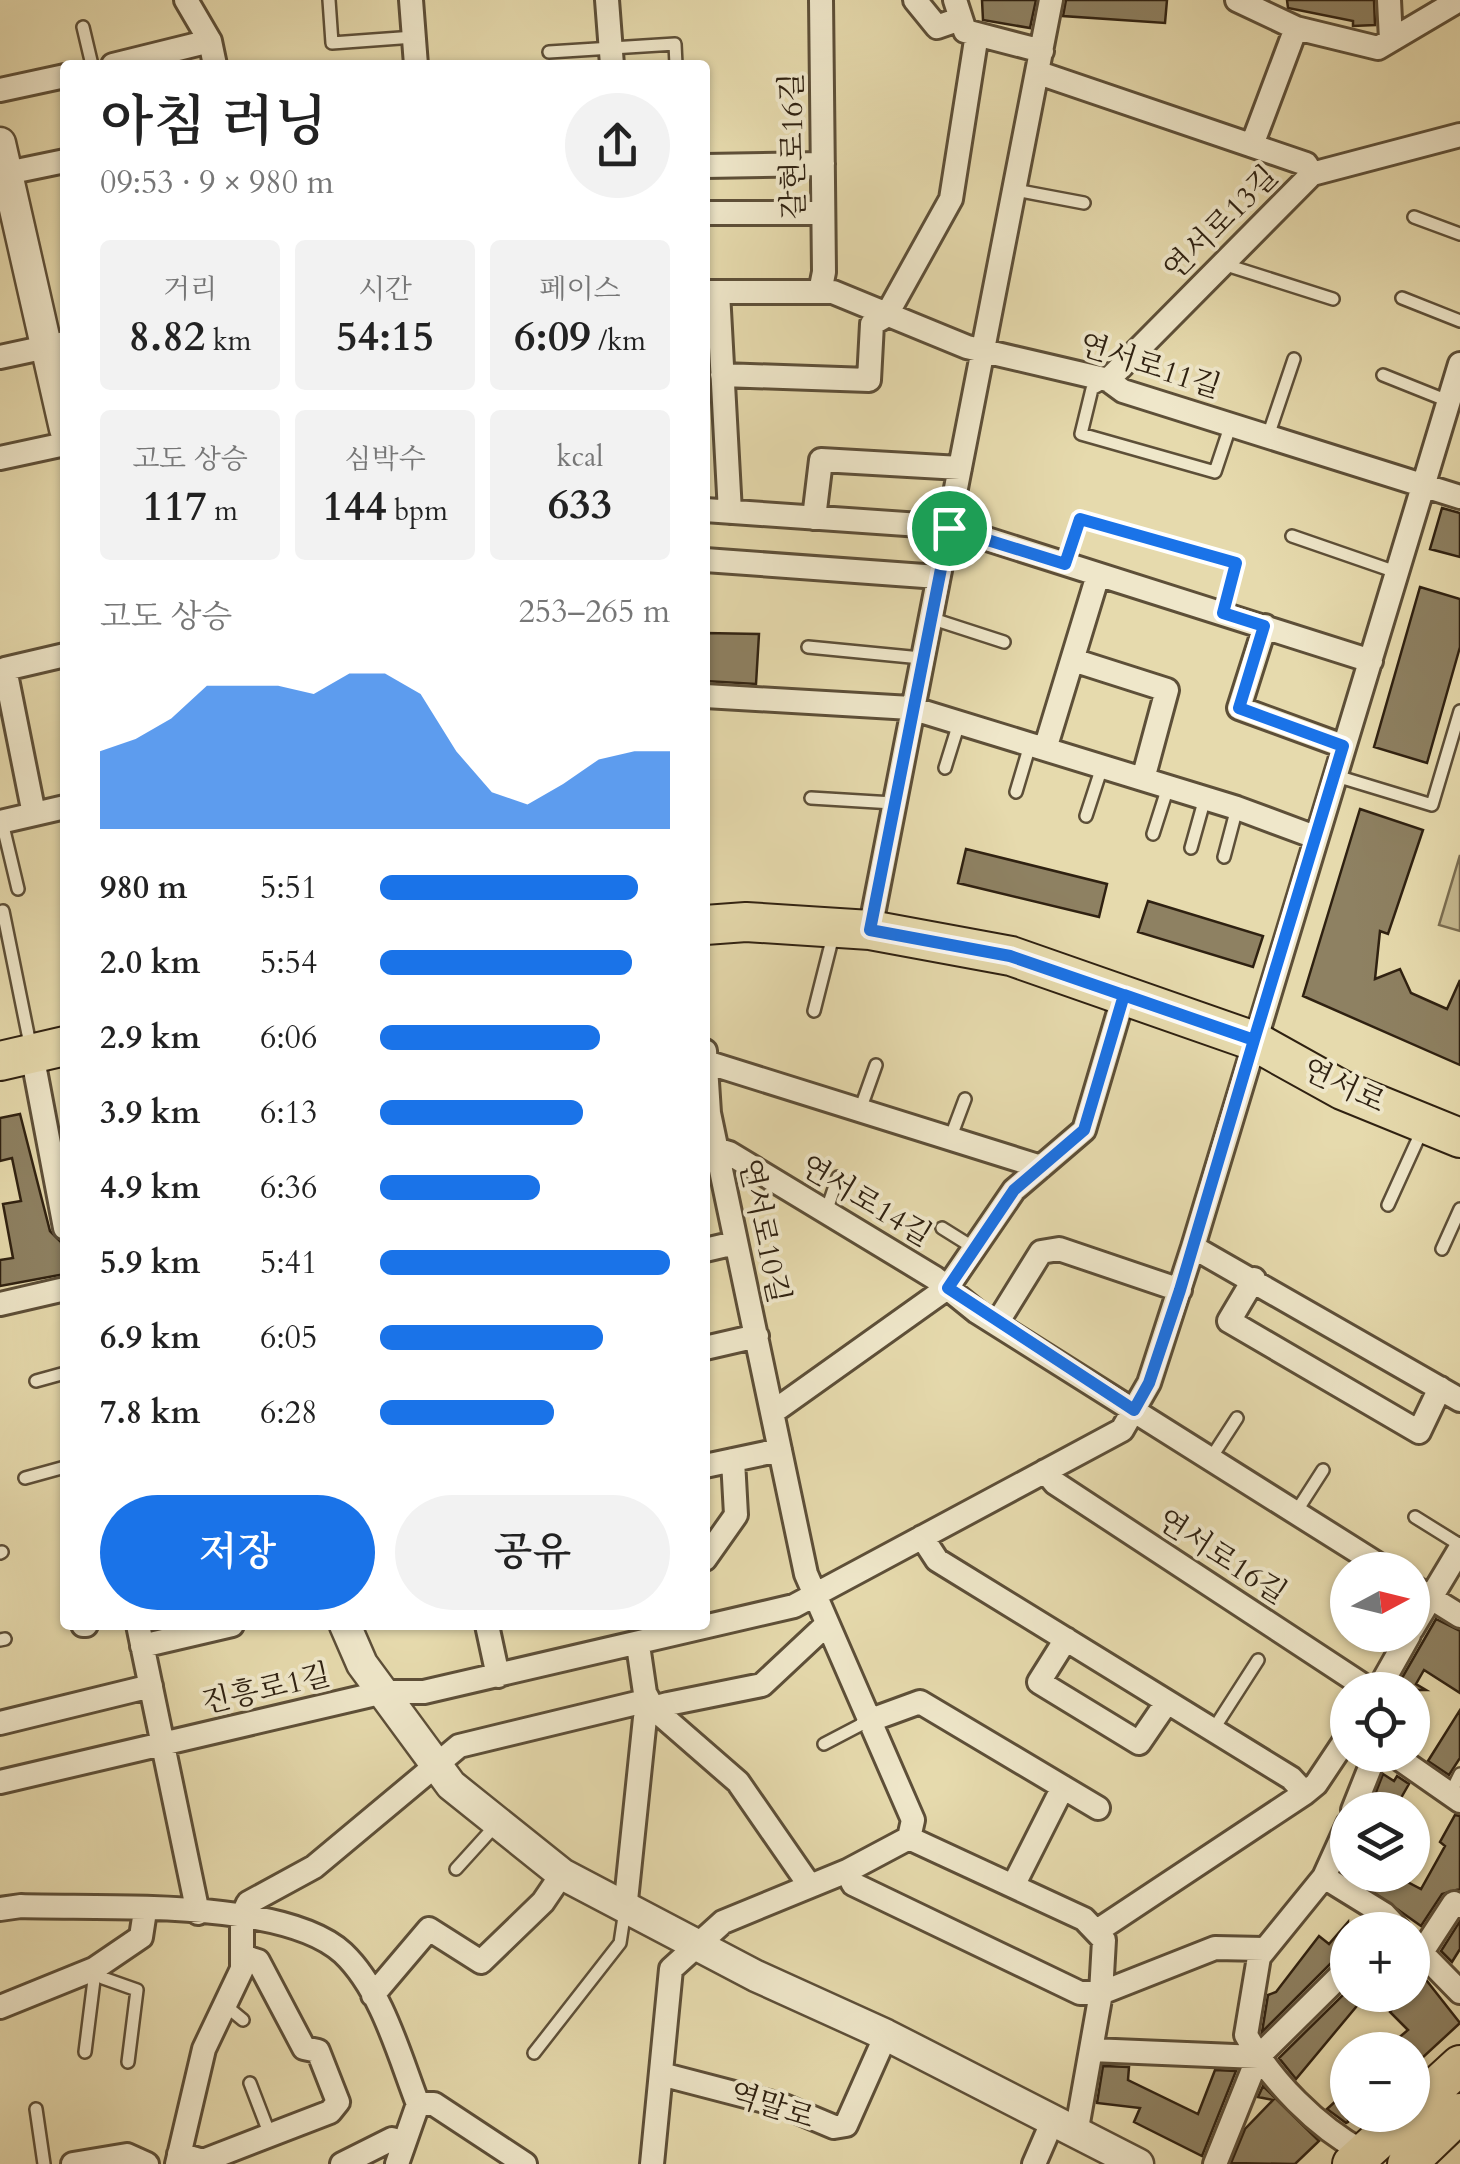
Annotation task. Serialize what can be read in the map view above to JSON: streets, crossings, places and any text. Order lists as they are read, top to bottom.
{
  "streets": {
    "main road": ["연서로"],
    "street": [
      "갈현로16길",
      "연서로13길",
      "연서로11길",
      "연서로14길",
      "연서로10길",
      "연서로16길",
      "진흥로1길",
      "역말로"
    ]
  },
  "crossings": [
    ["갈현로16길", "연서로11길"],
    ["연서로13길", "연서로11길"],
    ["연서로14길", "연서로10길"],
    ["연서로10길", "진흥로1길"]
  ],
  "north": "right",
  "page": {
    "heading": ["아침 러닝", "09:53 · 9 × 980 m"],
    "stats": [
      ["거리", "8.82 km"],
      ["시간", "54:15"],
      ["페이스", "6:09 /km"],
      ["고도 상승", "117 m"],
      ["심박수", "144 bpm"],
      ["kcal", "633"]
    ],
    "chart": ["고도 상승", "253–265 m"],
    "list": [
      {
        "name": "980 m",
        "note": "5:51"
      },
      {
        "name": "2.0 km",
        "note": "5:54"
      },
      {
        "name": "2.9 km",
        "note": "6:06"
      },
      {
        "name": "3.9 km",
        "note": "6:13"
      },
      {
        "name": "4.9 km",
        "note": "6:36"
      },
      {
        "name": "5.9 km",
        "note": "5:41"
      },
      {
        "name": "6.9 km",
        "note": "6:05"
      },
      {
        "name": "7.8 km",
        "note": "6:28"
      }
    ],
    "buttons": ["저장", "공유"],
    "map_buttons": ["+", "−"]
  }
}
